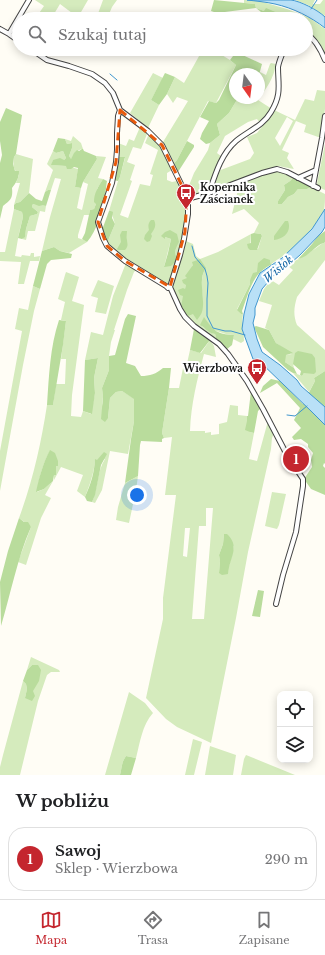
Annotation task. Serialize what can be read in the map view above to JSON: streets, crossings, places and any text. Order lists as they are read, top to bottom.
{
  "water": ["Wisłok"],
  "places": {
    "bus stop": ["Kopernika Zaścianek", "Wierzbowa"]
  },
  "north": "bottom",
  "page": {
    "search": "Szukaj tutaj",
    "pins": "1",
    "heading": "W pobliżu",
    "list": [
      {
        "mark": "1",
        "name": "Sawoj",
        "note": "Sklep · Wierzbowa",
        "value": "290 m"
      }
    ],
    "nav": ["Mapa", "Trasa", "Zapisane"]
  }
}
